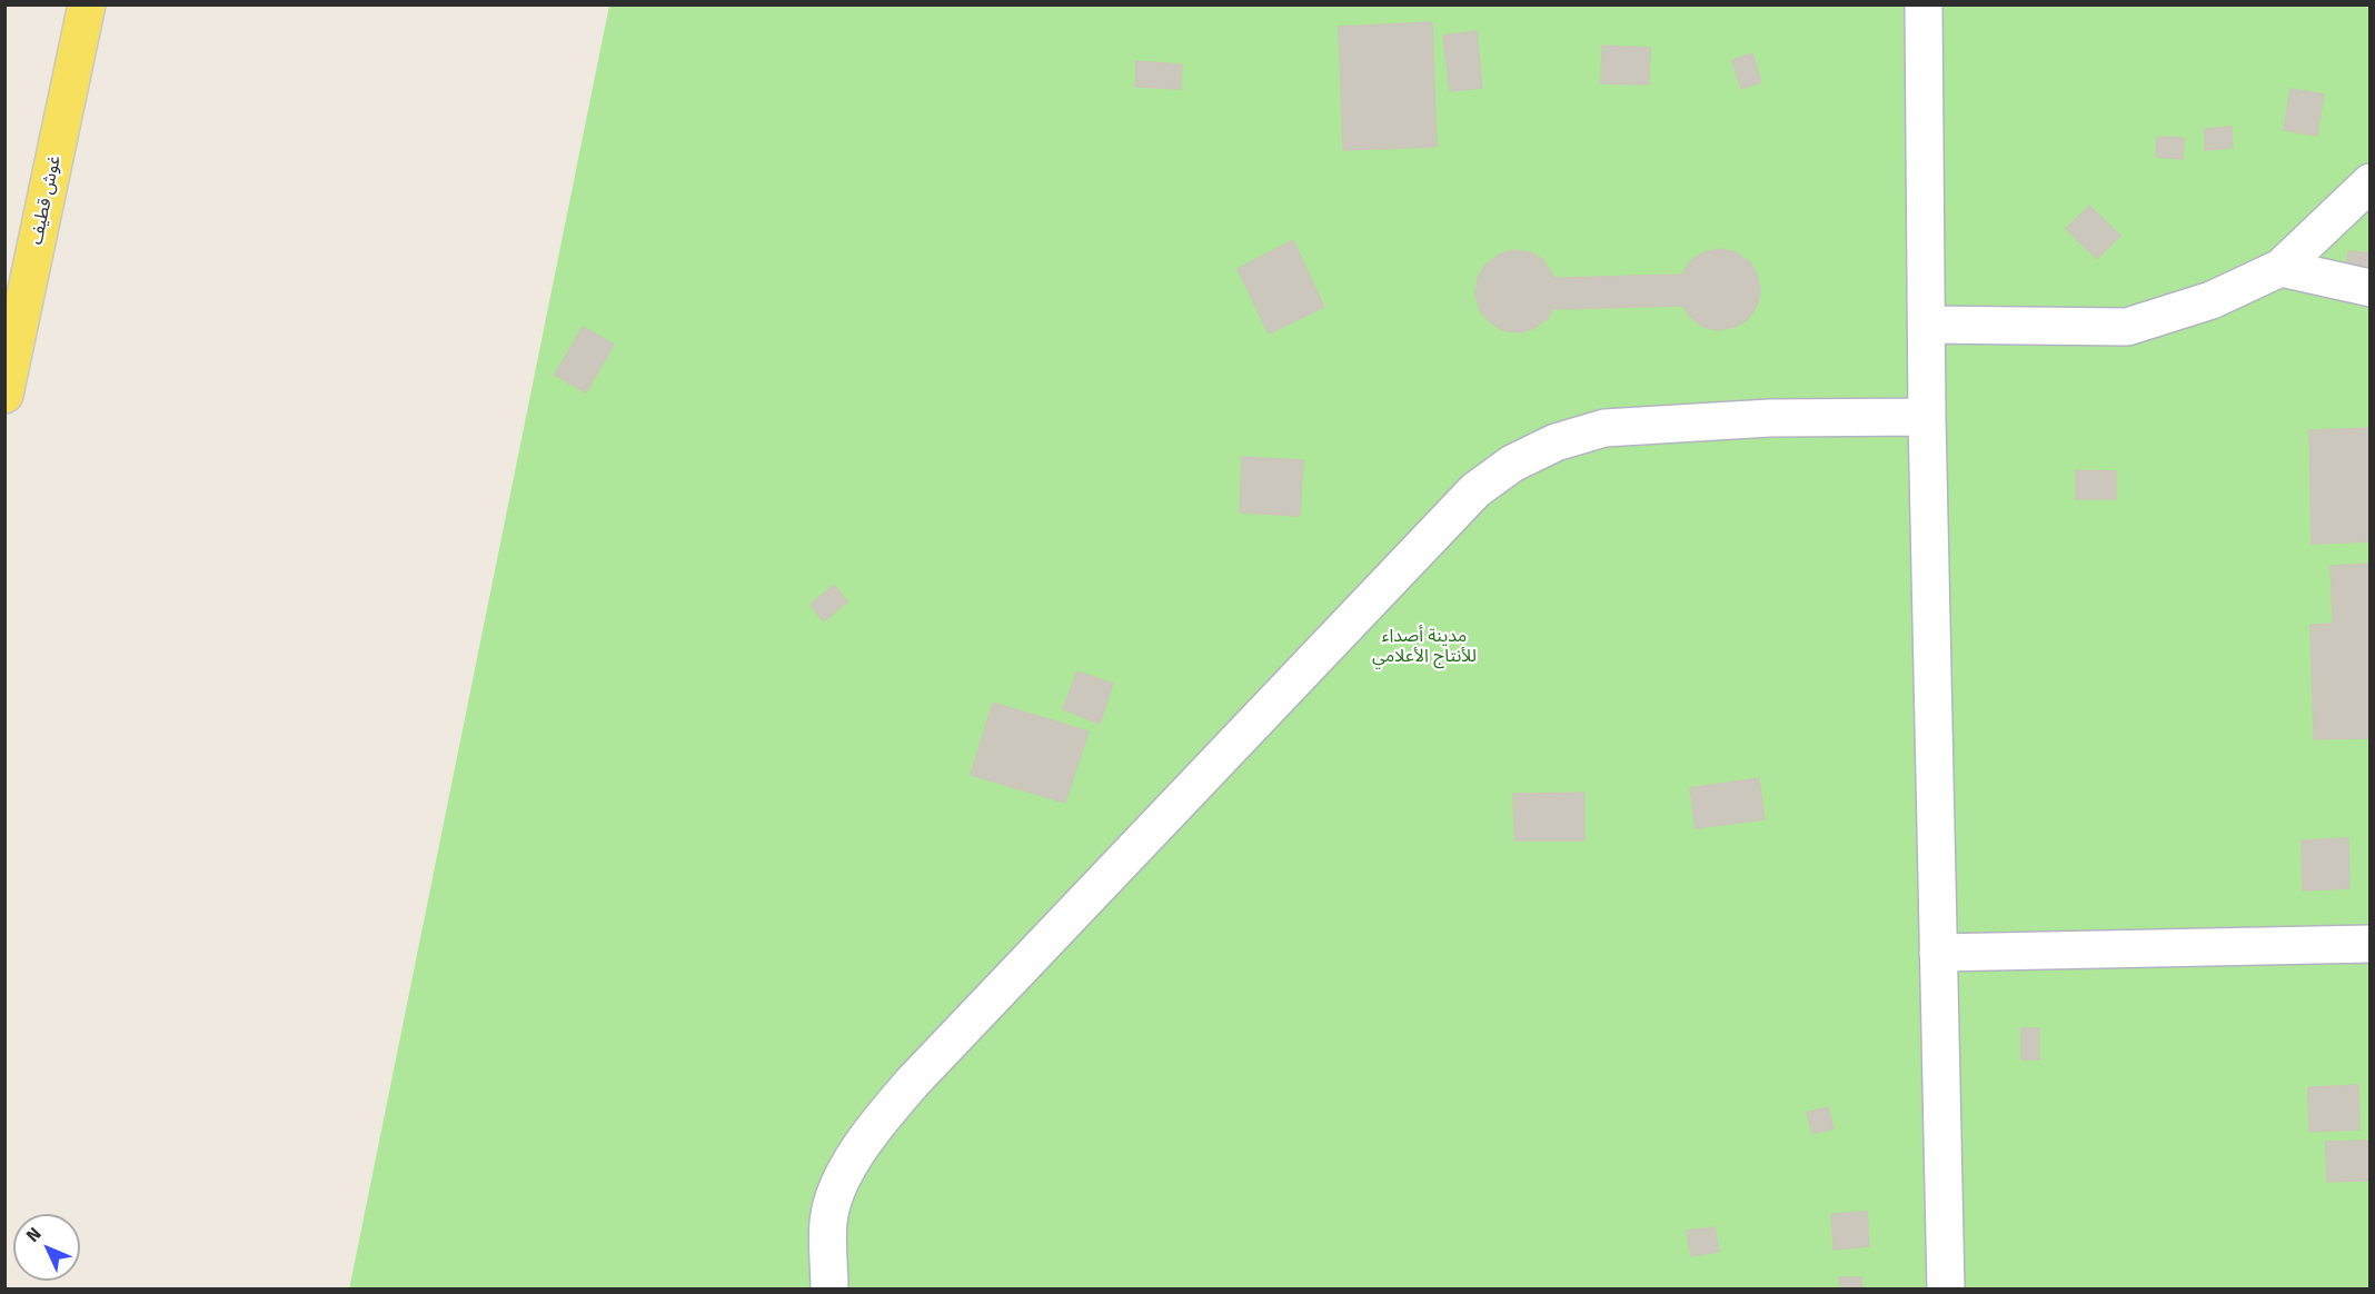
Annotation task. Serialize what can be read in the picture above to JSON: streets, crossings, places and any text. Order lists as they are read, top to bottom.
{
  "streets": {
    "main road": ["غوش قطيف"]
  },
  "parks": ["مدينة أصداء للأنتاج الأعلامي"],
  "north": "top left"
}
